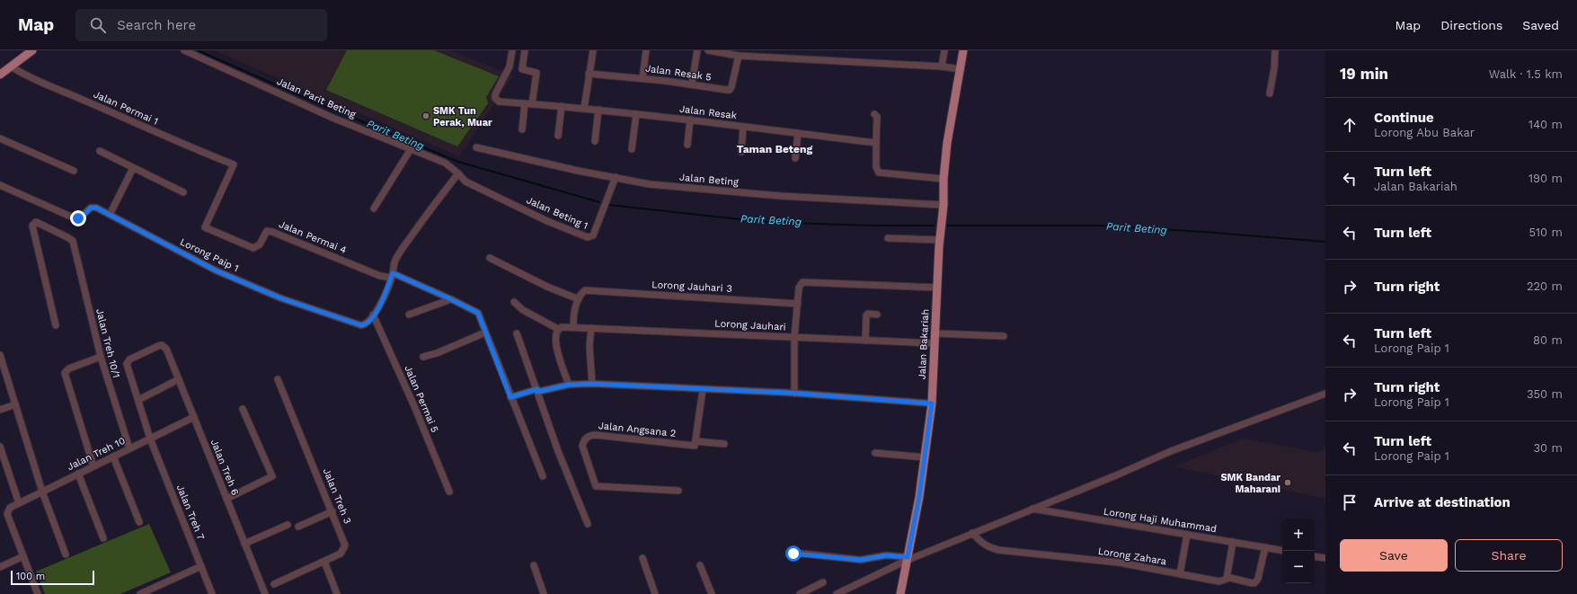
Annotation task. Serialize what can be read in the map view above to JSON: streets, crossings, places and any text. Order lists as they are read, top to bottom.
{
  "streets": {
    "main road": ["Jalan Bakariah"],
    "street": [
      "Jalan Resak 5",
      "Jalan Parit Beting",
      "Jalan Permai 1",
      "Jalan Resak",
      "Jalan Beting",
      "Jalan Beting 1",
      "Jalan Permai 4",
      "Lorong Paip 1",
      "Lorong Jauhari 3",
      "Lorong Jauhari",
      "Jalan Treh 10/1",
      "Jalan Permai 5",
      "Jalan Angsana 2",
      "Jalan Treh 10",
      "Jalan Treh 6",
      "Jalan Treh 3",
      "Jalan Treh 7",
      "Lorong Haji Muhammad",
      "Lorong Zahara"
    ]
  },
  "crossings": [
    ["Jalan Parit Beting", "Jalan Beting 1"],
    ["Jalan Parit Beting", "Lorong Paip 1"],
    ["Jalan Permai 1", "Jalan Permai 4"],
    ["Jalan Beting", "Jalan Beting 1"],
    ["Jalan Beting", "Jalan Bakariah"],
    ["Jalan Beting 1", "Lorong Paip 1"],
    ["Jalan Permai 4", "Lorong Paip 1"],
    ["Lorong Paip 1", "Jalan Permai 5"],
    ["Lorong Jauhari", "Jalan Bakariah"],
    ["Jalan Treh 10/1", "Jalan Treh 10"],
    ["Jalan Treh 10", "Jalan Treh 6"],
    ["Jalan Treh 10", "Jalan Treh 7"],
    ["Jalan Treh 6", "Jalan Treh 7"],
    ["Lorong Haji Muhammad", "Lorong Zahara"]
  ],
  "districts": ["Taman Beteng"],
  "water": ["Parit Beting"],
  "places": ["SMK Tun Perak, Muar", "SMK Bandar Maharani"],
  "scale_bar": "100 m",
  "page": {
    "header": "Map",
    "search": "Search here",
    "nav": ["Map", "Directions", "Saved"],
    "heading": ["19 min", "Walk · 1.5 km"],
    "list": [
      ["Continue", "Lorong Abu Bakar", "140 m"],
      ["Turn left", "Jalan Bakariah", "190 m"],
      ["Turn left", "510 m"],
      ["Turn right", "220 m"],
      ["Turn left", "Lorong Paip 1", "80 m"],
      ["Turn right", "Lorong Paip 1", "350 m"],
      ["Turn left", "Lorong Paip 1", "30 m"],
      "Arrive at destination"
    ],
    "map_buttons": ["+", "−"],
    "buttons": ["Save", "Share"],
    "scale": "100 m"
  }
}
